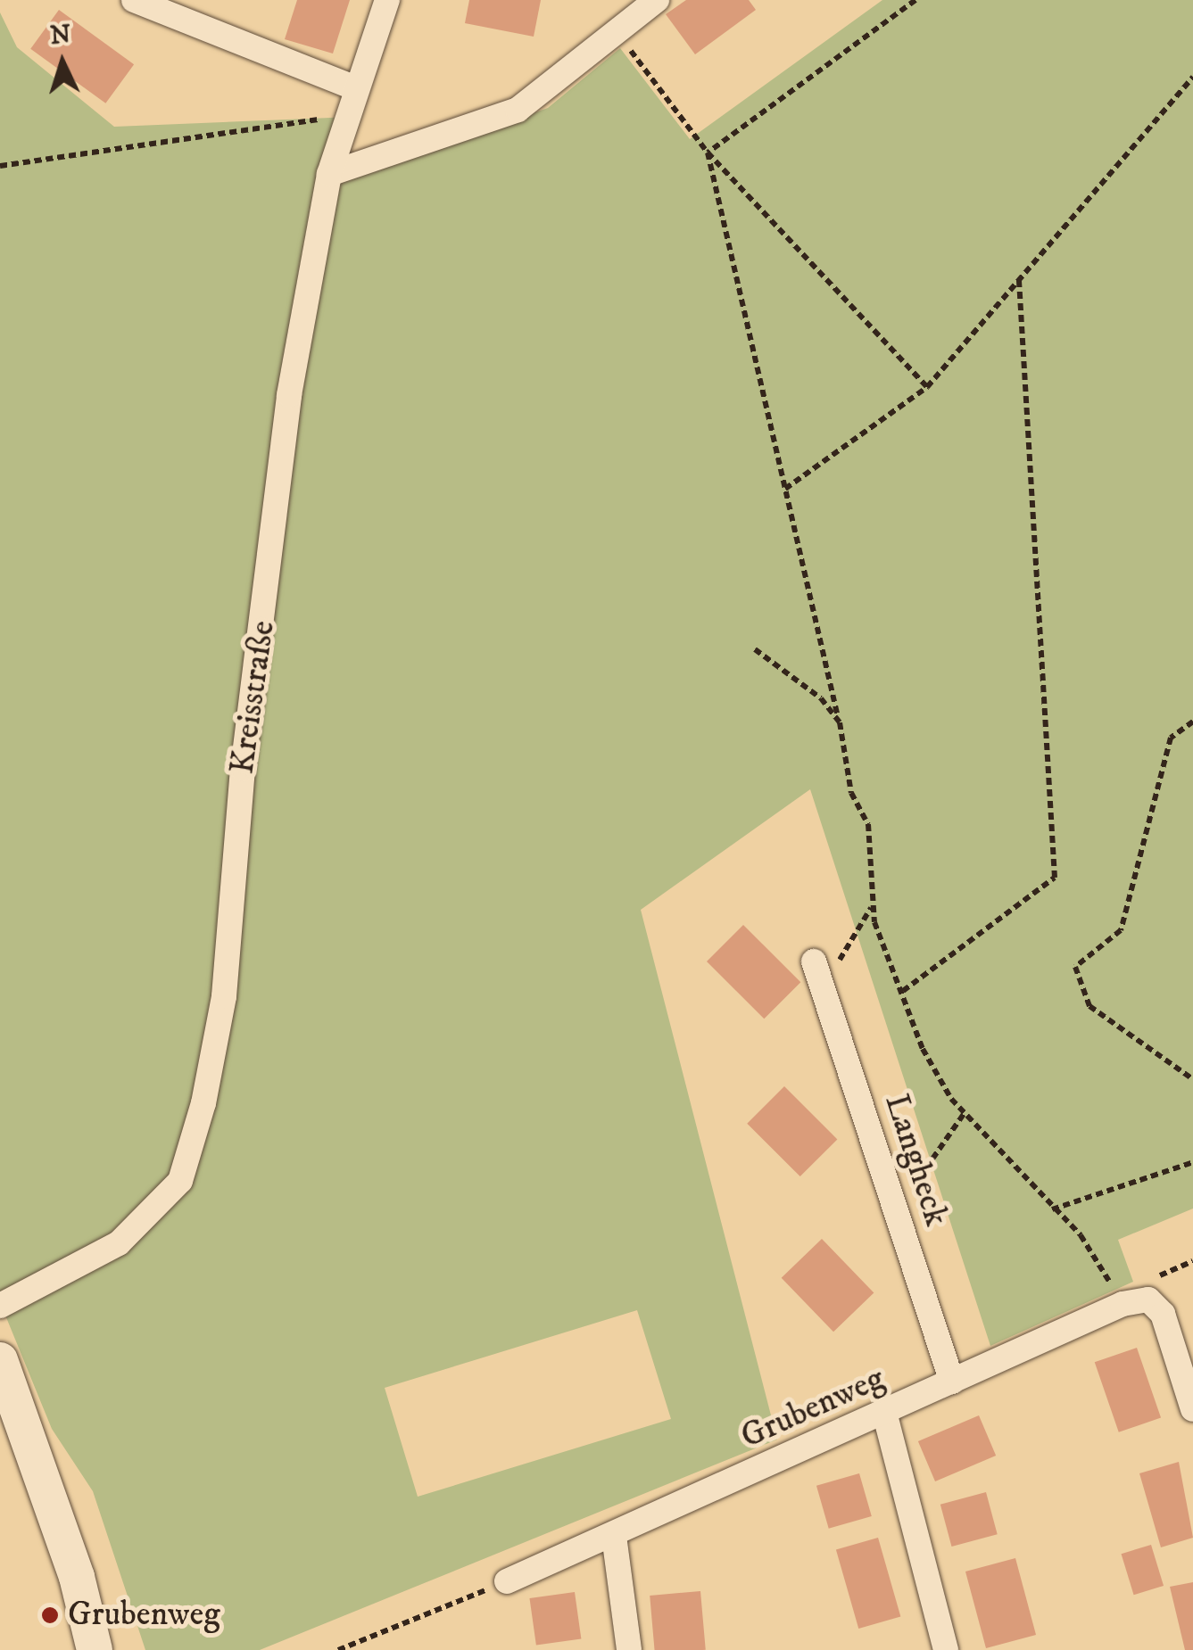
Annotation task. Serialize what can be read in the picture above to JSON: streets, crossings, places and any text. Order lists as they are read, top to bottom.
{
  "streets": {
    "street": ["Kreisstraße", "Langheck", "Grubenweg"]
  },
  "crossings": [
    ["Langheck", "Grubenweg"]
  ],
  "places": ["Grubenweg"],
  "north": "top"
}
